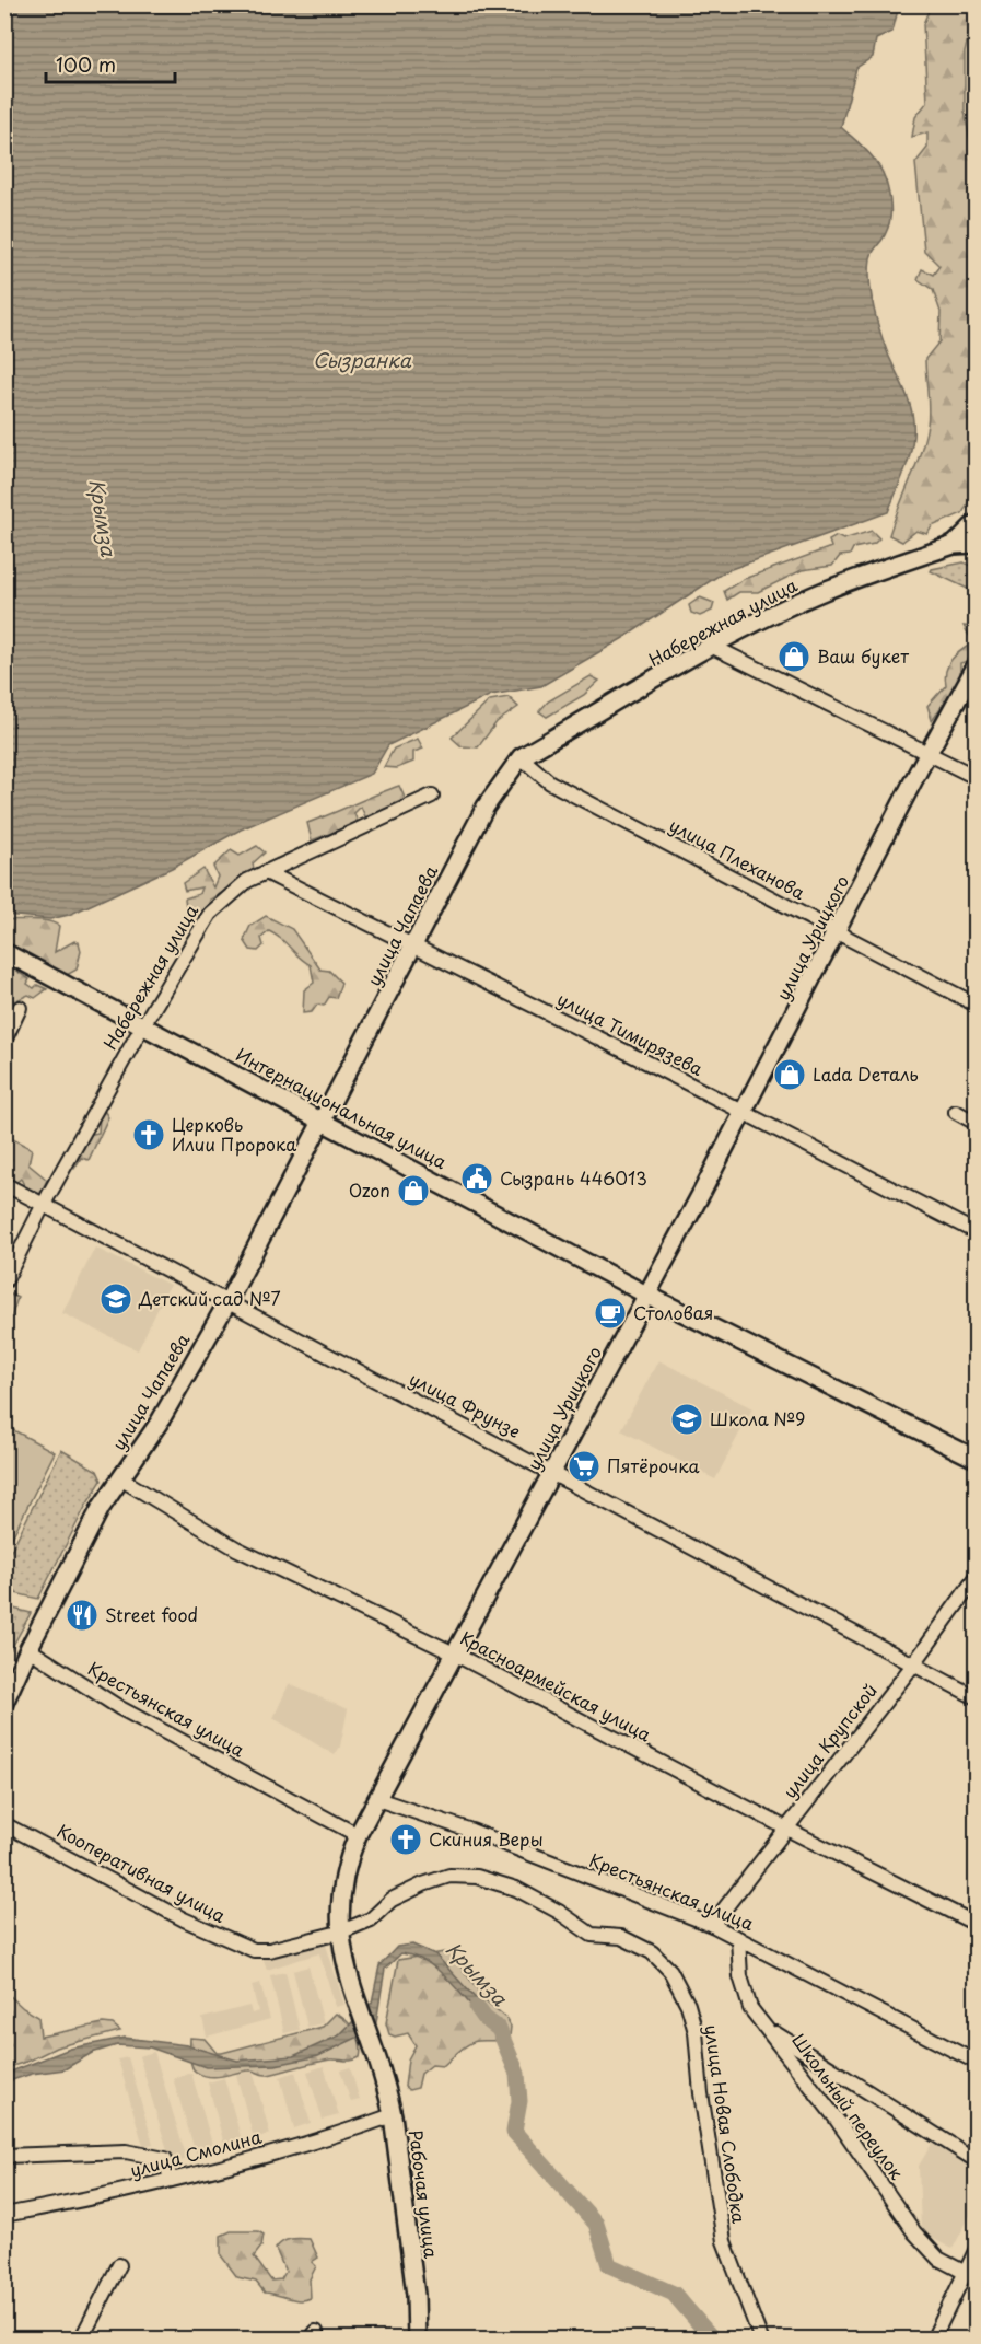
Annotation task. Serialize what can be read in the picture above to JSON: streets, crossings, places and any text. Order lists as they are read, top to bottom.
{
  "streets": {
    "main road": [
      "Набережная улица",
      "улица Чапаева",
      "улица Урицкого",
      "Интернациональная улица",
      "Рабочая улица"
    ],
    "street": [
      "улица Плеханова",
      "улица Тимирязева",
      "улица Фрунзе",
      "Красноармейская улица",
      "Крестьянская улица",
      "улица Крупской",
      "Кооперативная улица",
      "Школьный переулок",
      "улица Новая Слободка",
      "улица Смолина"
    ]
  },
  "crossings": [
    ["Набережная улица", "улица Плеханова"],
    ["Набережная улица", "улица Чапаева"],
    ["Набережная улица", "улица Тимирязева"],
    ["Набережная улица", "Интернациональная улица"],
    ["Набережная улица", "улица Фрунзе"],
    ["улица Плеханова", "улица Чапаева"],
    ["улица Плеханова", "улица Урицкого"],
    ["улица Чапаева", "улица Тимирязева"],
    ["улица Чапаева", "Интернациональная улица"],
    ["улица Чапаева", "улица Фрунзе"],
    ["улица Чапаева", "Красноармейская улица"],
    ["улица Чапаева", "Крестьянская улица"],
    ["улица Урицкого", "улица Тимирязева"],
    ["улица Урицкого", "Интернациональная улица"],
    ["улица Урицкого", "улица Фрунзе"],
    ["улица Урицкого", "Красноармейская улица"],
    ["улица Урицкого", "Крестьянская улица"],
    ["улица Урицкого", "Кооперативная улица"],
    ["улица Урицкого", "улица Новая Слободка"],
    ["улица Урицкого", "Рабочая улица"],
    ["улица Фрунзе", "улица Крупской"],
    ["Красноармейская улица", "улица Крупской"],
    ["Крестьянская улица", "улица Крупской"],
    ["Крестьянская улица", "Школьный переулок"],
    ["Кооперативная улица", "улица Новая Слободка"],
    ["улица Смолина", "Рабочая улица"]
  ],
  "water": ["Сызранка", "Крымза"],
  "places": {
    "shop": ["Ваш букет", "Lada Dеталь", "Ozon"],
    "church": ["Церковь Илии Пророка", "Скиния Веры"],
    "public building": ["Сызрань 446013"],
    "school or university": ["Детский сад №7", "Школа №9"],
    "cafe": ["Столовая"],
    "supermarket": ["Пятёрочка"],
    "restaurant": ["Street food"]
  },
  "scale_bar": "100 m"
}
